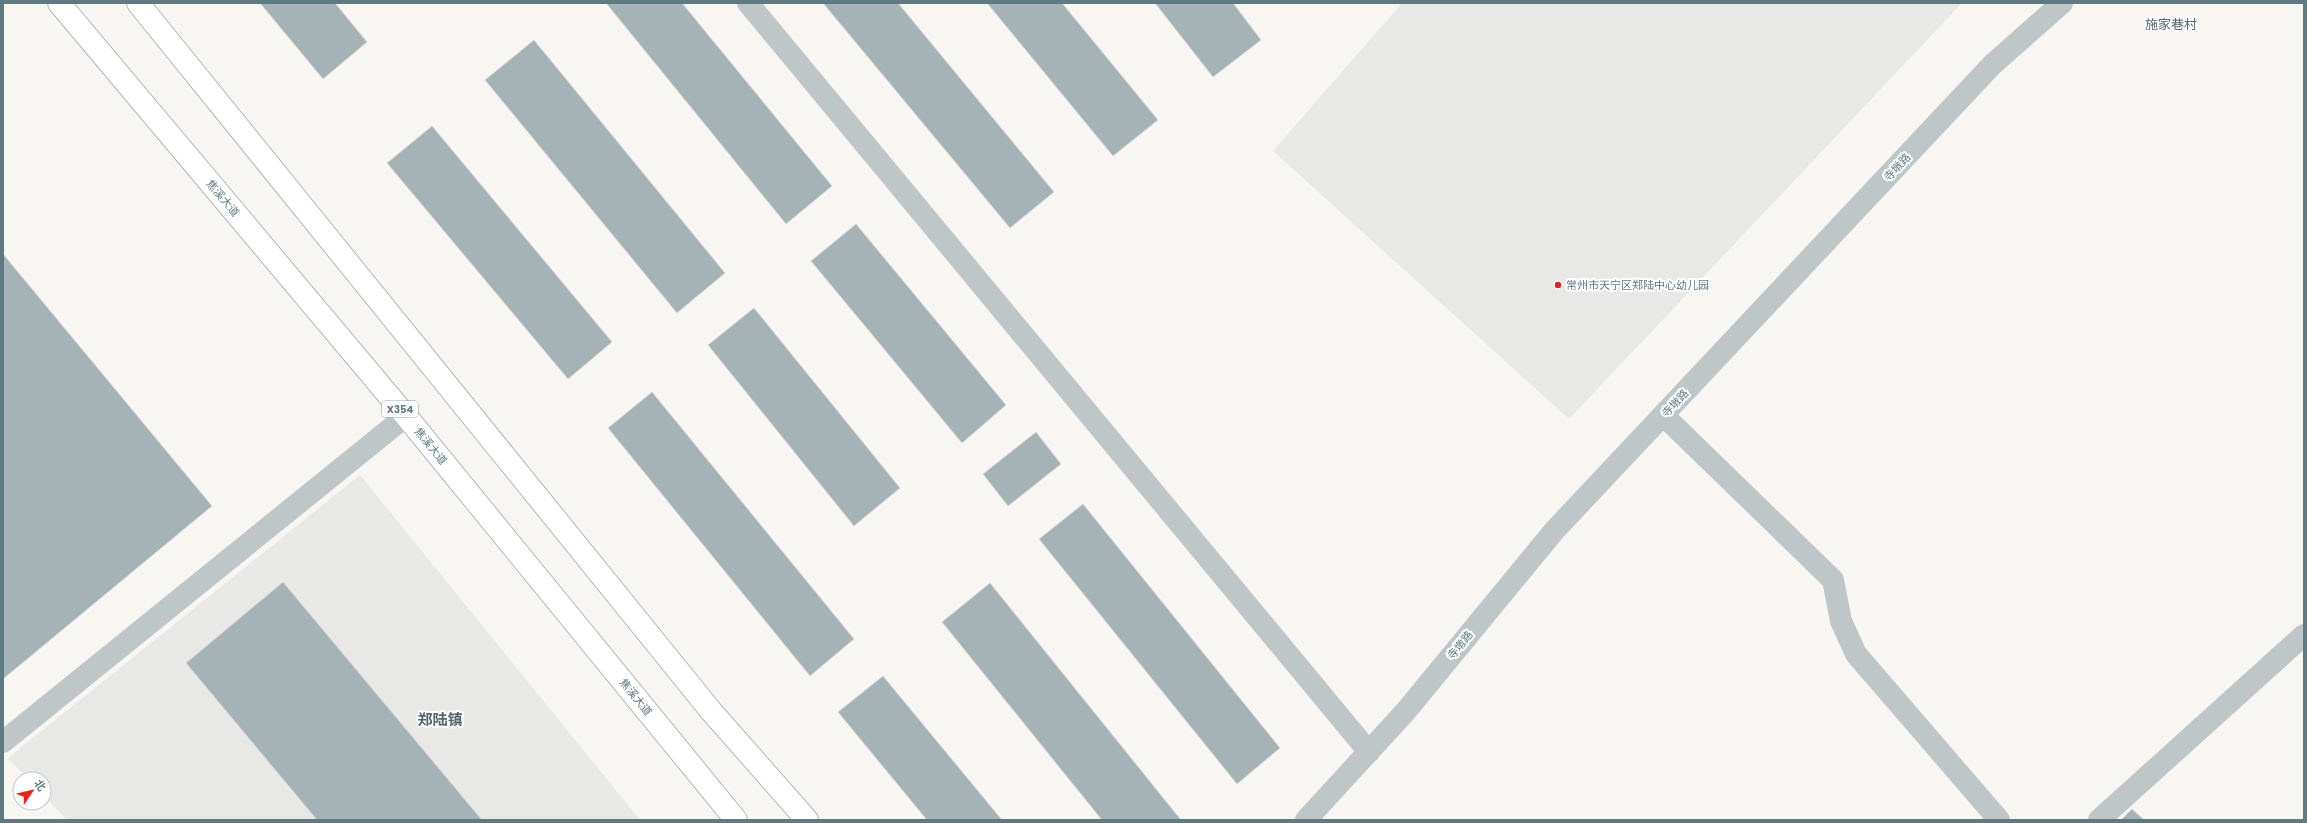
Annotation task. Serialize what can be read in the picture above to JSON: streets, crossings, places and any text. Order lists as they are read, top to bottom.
{
  "streets": {
    "main road": ["焦溪大道", "X354"],
    "street": ["寺墩路"]
  },
  "districts": ["施家巷村", "郑陆镇"],
  "places": ["常州市天宁区郑陆中心幼儿园"],
  "north": "top right"
}
